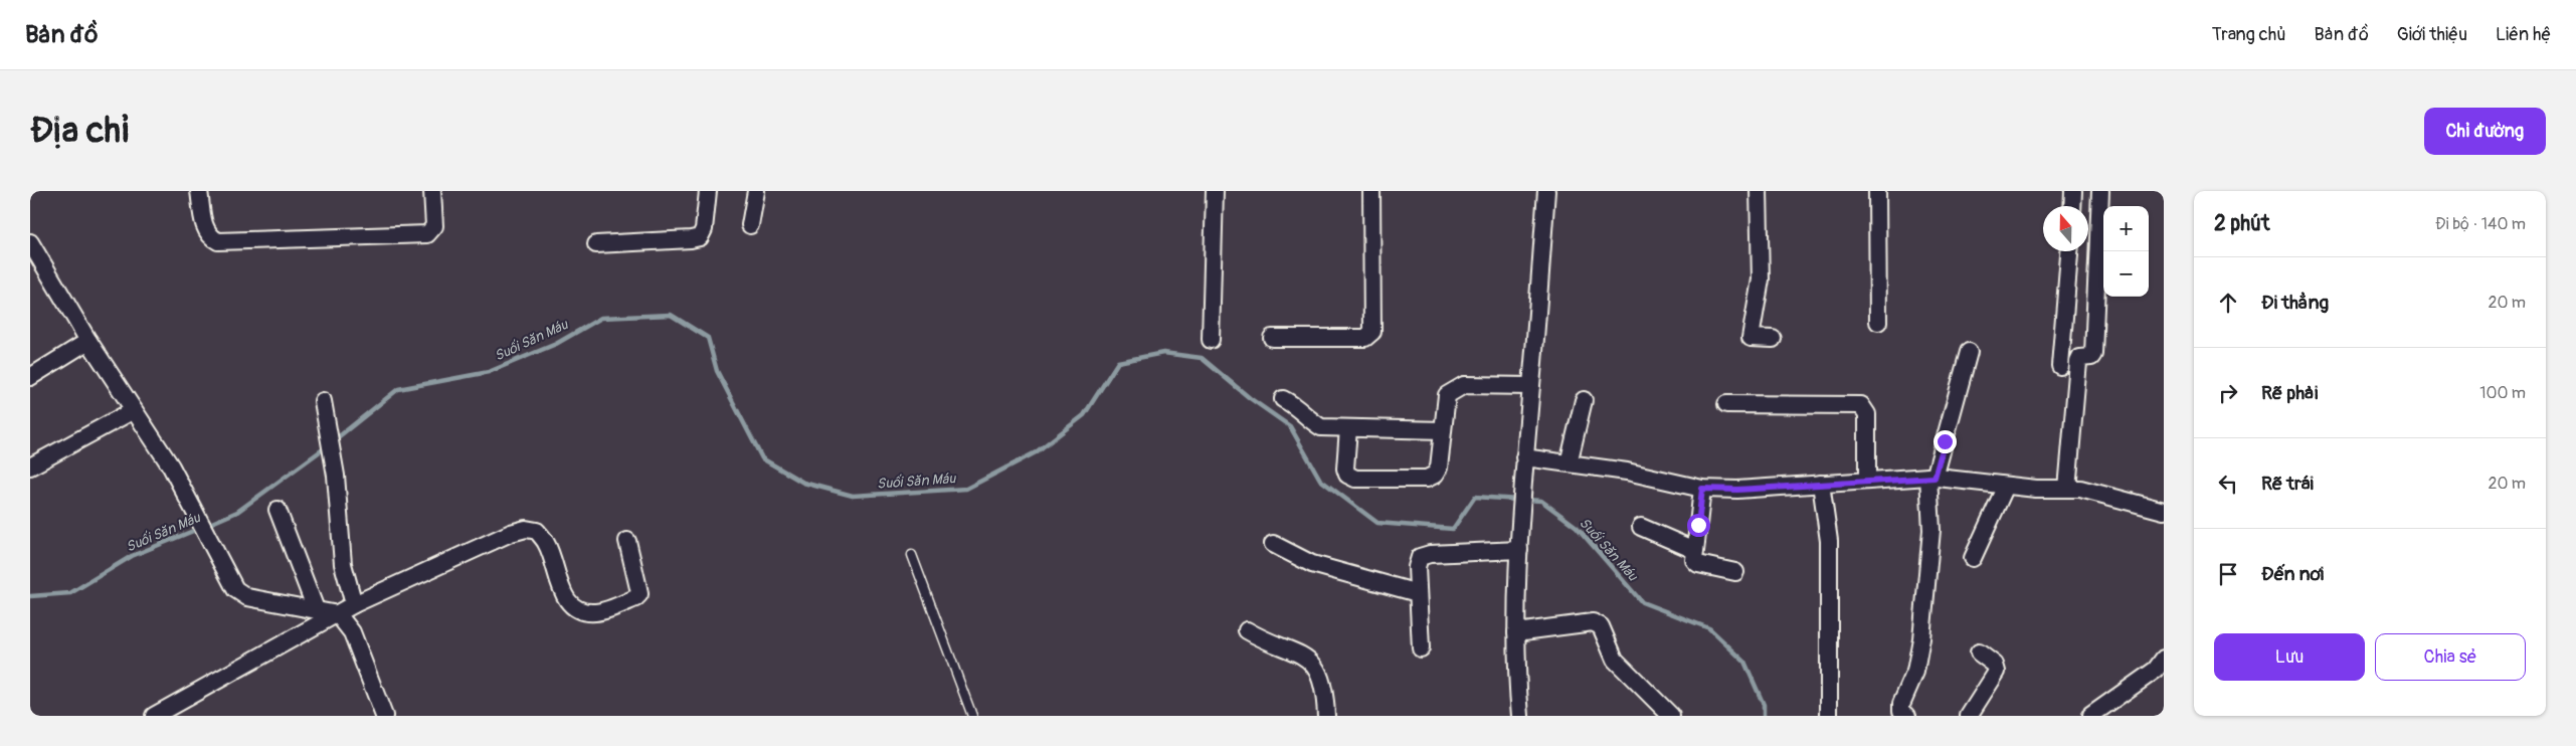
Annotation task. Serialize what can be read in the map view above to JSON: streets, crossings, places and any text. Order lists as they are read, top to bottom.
{
  "water": ["Suối Săn Máu"],
  "north": "top",
  "page": {
    "header": "Bản đồ",
    "nav": [
      "Trang chủ",
      "Bản đồ",
      "Giới thiệu",
      "Liên hệ"
    ],
    "buttons": [
      "Chỉ đường",
      ["Lưu", "Chia sẻ"]
    ],
    "title": "Địa chỉ",
    "heading": ["2 phút", "Đi bộ · 140 m"],
    "map_buttons": ["+", "−"],
    "list": [
      ["Đi thẳng", "20 m"],
      ["Rẽ phải", "100 m"],
      ["Rẽ trái", "20 m"],
      "Đến nơi"
    ]
  }
}
